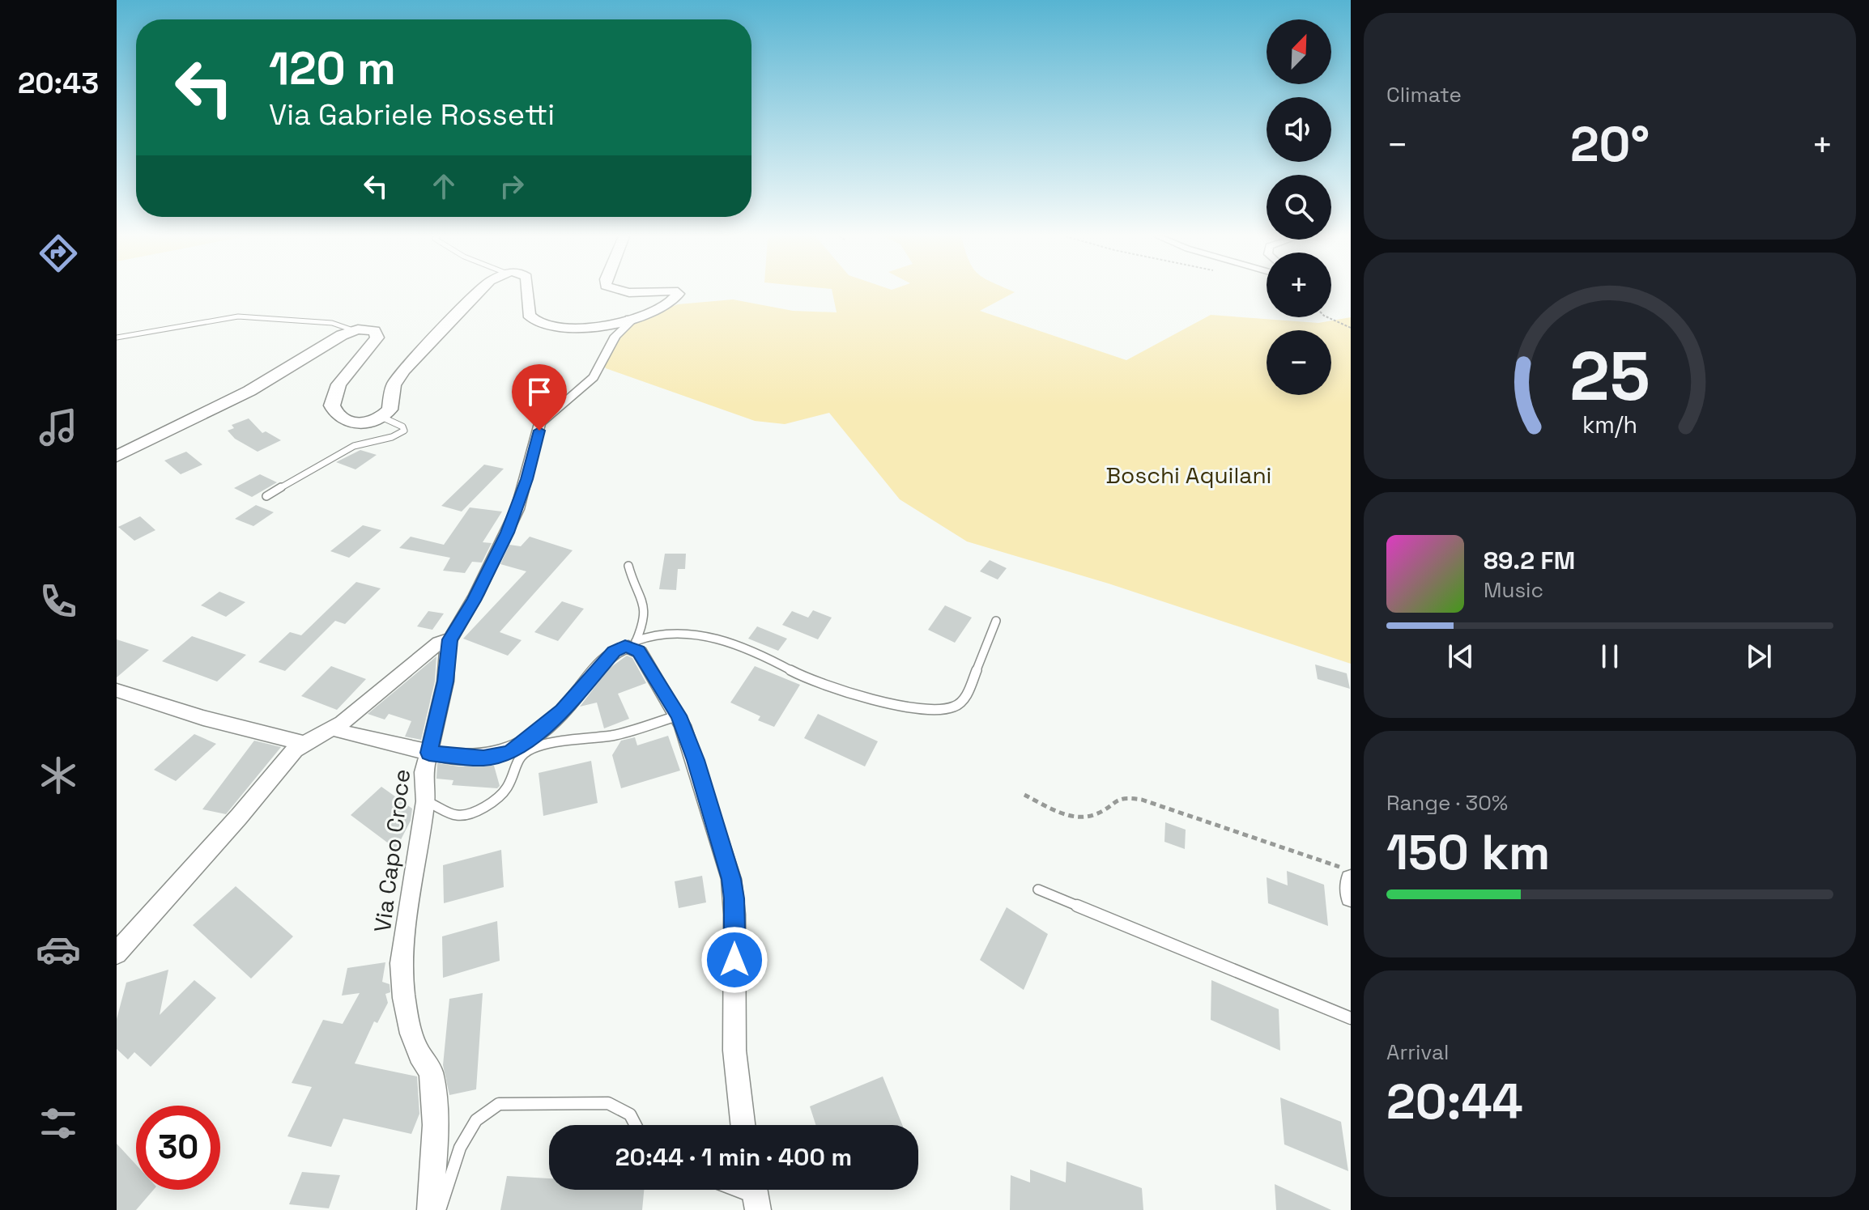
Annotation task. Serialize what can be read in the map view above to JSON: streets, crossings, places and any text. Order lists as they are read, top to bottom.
{
  "streets": {
    "street": ["Via Capo Croce"]
  },
  "parks": ["Boschi Aquilani"],
  "north": "top right",
  "page": {
    "tabs": "20:43",
    "tile": [
      "Climate",
      ["Range · 30%", "150 km"],
      ["Arrival", "20:44"]
    ],
    "map_buttons": ["+", "−"],
    "turn": ["120 m", "Via Gabriele Rossetti"],
    "heat": ["−", "20°", "+"],
    "song": ["89.2 FM", "Music"],
    "limit": "30",
    "trip": "20:44 · 1 min · 400 m",
    "gauge": ["25", "km/h"]
  }
}
